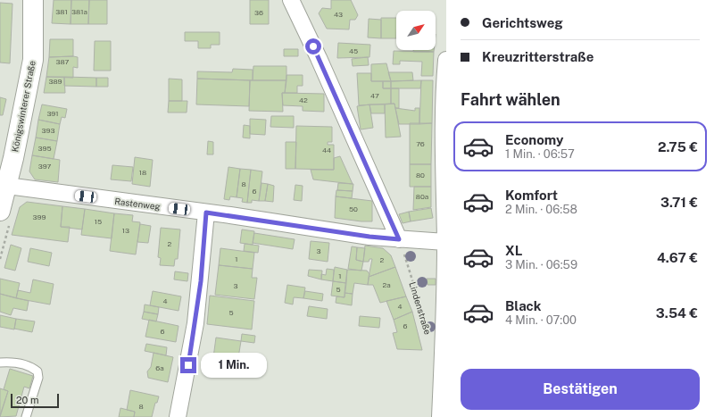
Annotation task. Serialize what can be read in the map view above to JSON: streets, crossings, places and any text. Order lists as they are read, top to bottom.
{
  "streets": {
    "main road": ["Königswinterer Straße"],
    "street": ["Rastenweg"],
    "path": ["Lindenstraße"]
  },
  "crossings": [
    ["Königswinterer Straße", "Rastenweg"],
    ["Rastenweg", "Lindenstraße"]
  ],
  "house_numbers": [
    "381",
    "381a",
    "36",
    "43",
    "45",
    "387",
    "389",
    "47",
    "42",
    "391",
    "393",
    "76",
    "395",
    "44",
    "397",
    "18",
    "80",
    "8",
    "6",
    "80a",
    "50",
    "399",
    "15",
    "13",
    "2",
    "3",
    "1",
    "2",
    "1",
    "2a",
    "3",
    "5",
    "4",
    "4",
    "5",
    "6",
    "6",
    "6a",
    "8"
  ],
  "scale_bar": "20 m",
  "north": "top right",
  "page": {
    "banner": ["Gerichtsweg", "Kreuzritterstraße"],
    "heading": "Fahrt wählen",
    "list": [
      {
        "name": "Economy",
        "note": "1 Min. · 06:57",
        "value": "2.75 €"
      },
      {
        "name": "Komfort",
        "note": "2 Min. · 06:58",
        "value": "3.71 €"
      },
      {
        "name": "XL",
        "note": "3 Min. · 06:59",
        "value": "4.67 €"
      },
      {
        "name": "Black",
        "note": "4 Min. · 07:00",
        "value": "3.54 €"
      }
    ],
    "bubble": "1 Min.",
    "buttons": "Bestätigen",
    "scale": "20 m"
  }
}
